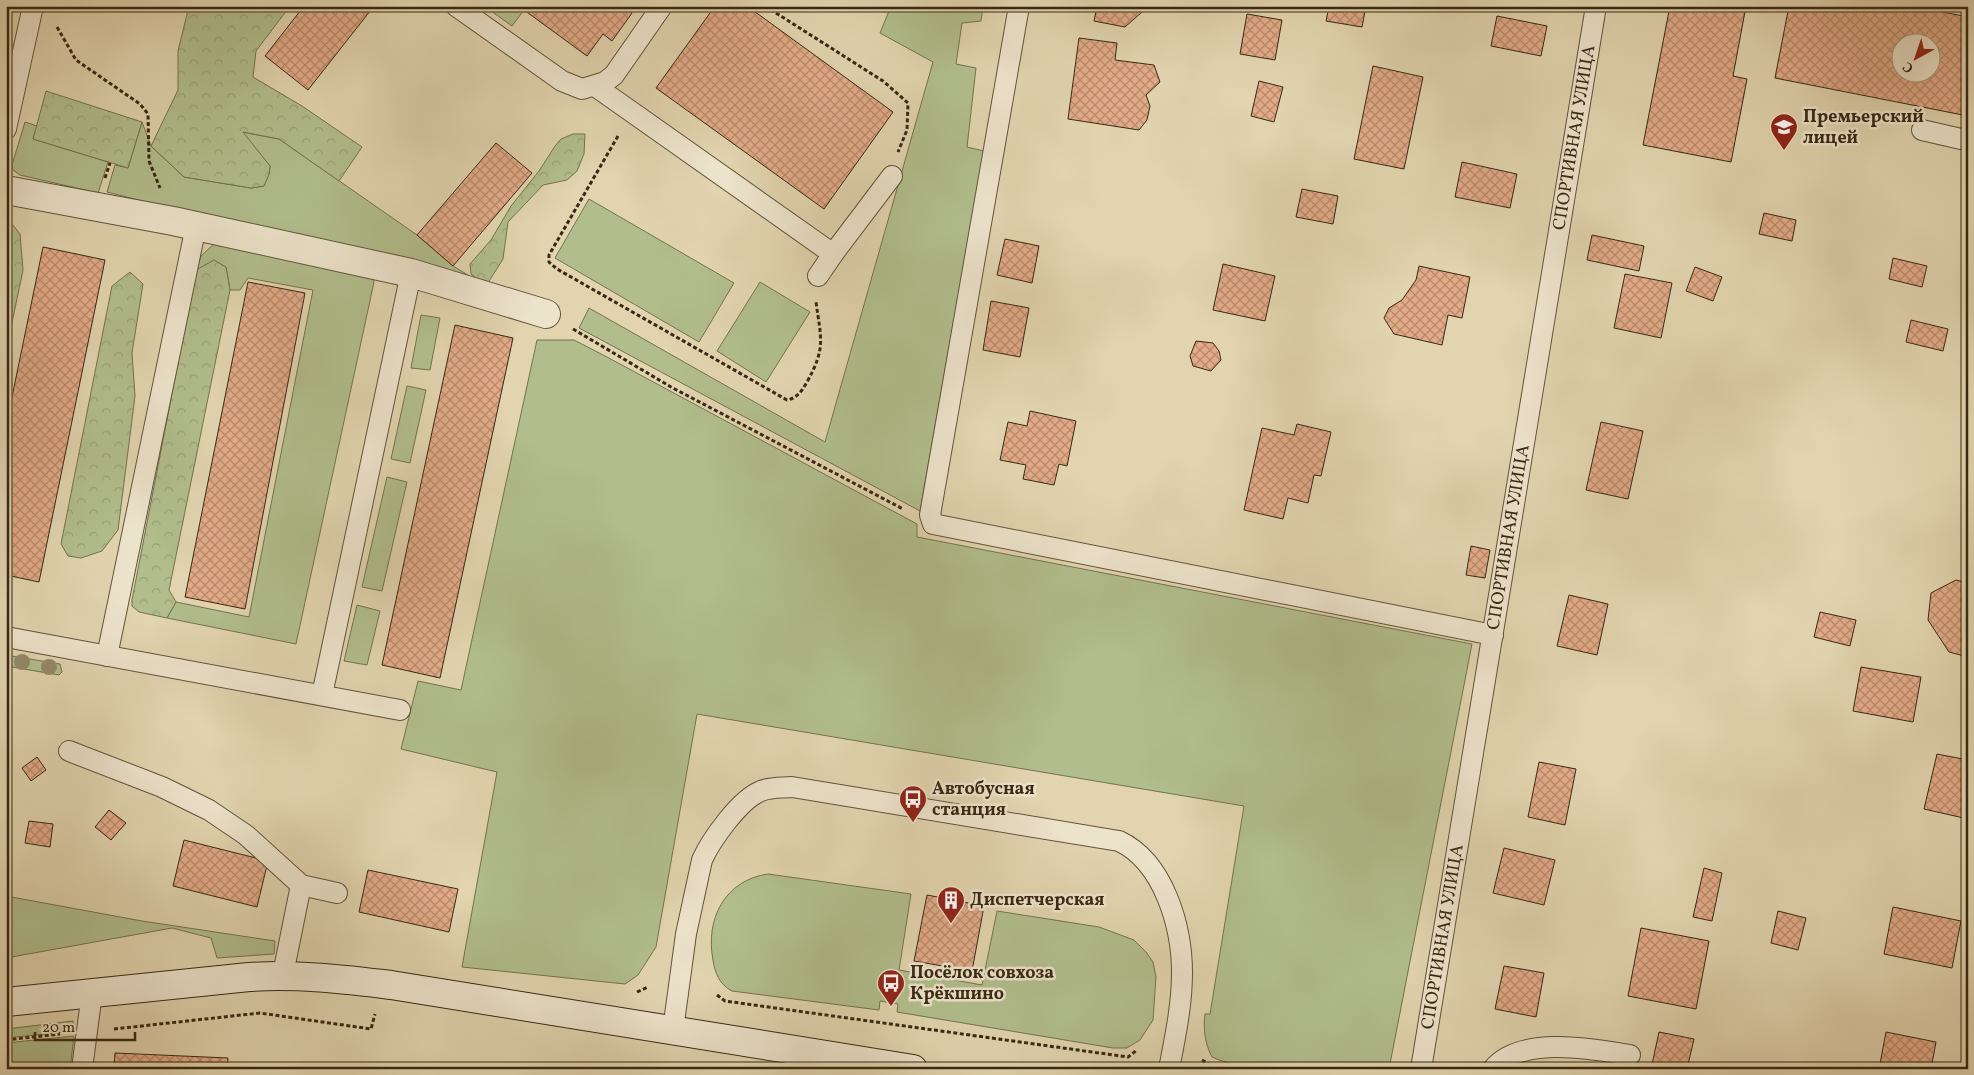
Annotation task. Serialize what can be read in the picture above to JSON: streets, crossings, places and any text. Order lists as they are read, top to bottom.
{
  "streets": {
    "lane": ["СПОРТИВНАЯ УЛИЦА"]
  },
  "places": {
    "school or university": ["Премьерский лицей"],
    "bus stop": ["Автобусная станция", "Посёлок совхоза Крёкшино"],
    "building": ["Диспетчерская"]
  },
  "scale_bar": "20 m",
  "north": "bottom left"
}
